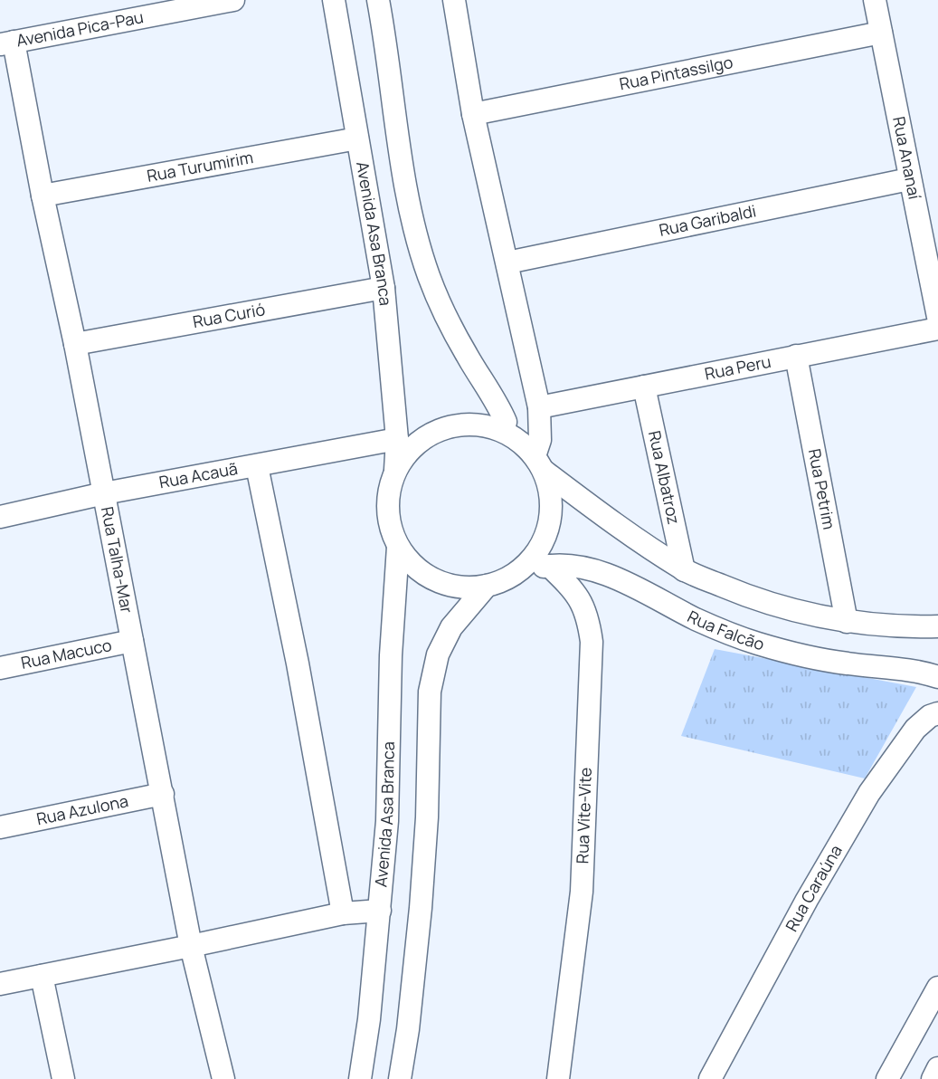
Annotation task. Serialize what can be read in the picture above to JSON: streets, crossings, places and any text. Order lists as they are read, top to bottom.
{
  "streets": {
    "street": [
      "Avenida Pica-Pau",
      "Rua Pintassilgo",
      "Rua Ananaí",
      "Rua Turumirim",
      "Rua Garibaldi",
      "Avenida Asa Branca",
      "Rua Curió",
      "Rua Peru",
      "Rua Acauã",
      "Rua Albatroz",
      "Rua Petrim",
      "Rua Talha-Mar",
      "Rua Falcão",
      "Rua Macuco",
      "Rua Azulona",
      "Rua Vite-Vite",
      "Rua Caraúna"
    ]
  },
  "crossings": [
    ["Avenida Pica-Pau", "Rua Talha-Mar"],
    ["Rua Pintassilgo", "Rua Ananaí"],
    ["Rua Ananaí", "Rua Garibaldi"],
    ["Rua Turumirim", "Avenida Asa Branca"],
    ["Rua Turumirim", "Rua Talha-Mar"],
    ["Avenida Asa Branca", "Rua Curió"],
    ["Avenida Asa Branca", "Rua Acauã"],
    ["Avenida Asa Branca", "Rua Falcão"],
    ["Rua Curió", "Rua Talha-Mar"],
    ["Rua Peru", "Rua Albatroz"],
    ["Rua Peru", "Rua Petrim"],
    ["Rua Acauã", "Rua Talha-Mar"],
    ["Rua Talha-Mar", "Rua Macuco"],
    ["Rua Talha-Mar", "Rua Azulona"],
    ["Rua Falcão", "Rua Vite-Vite"]
  ]
}
